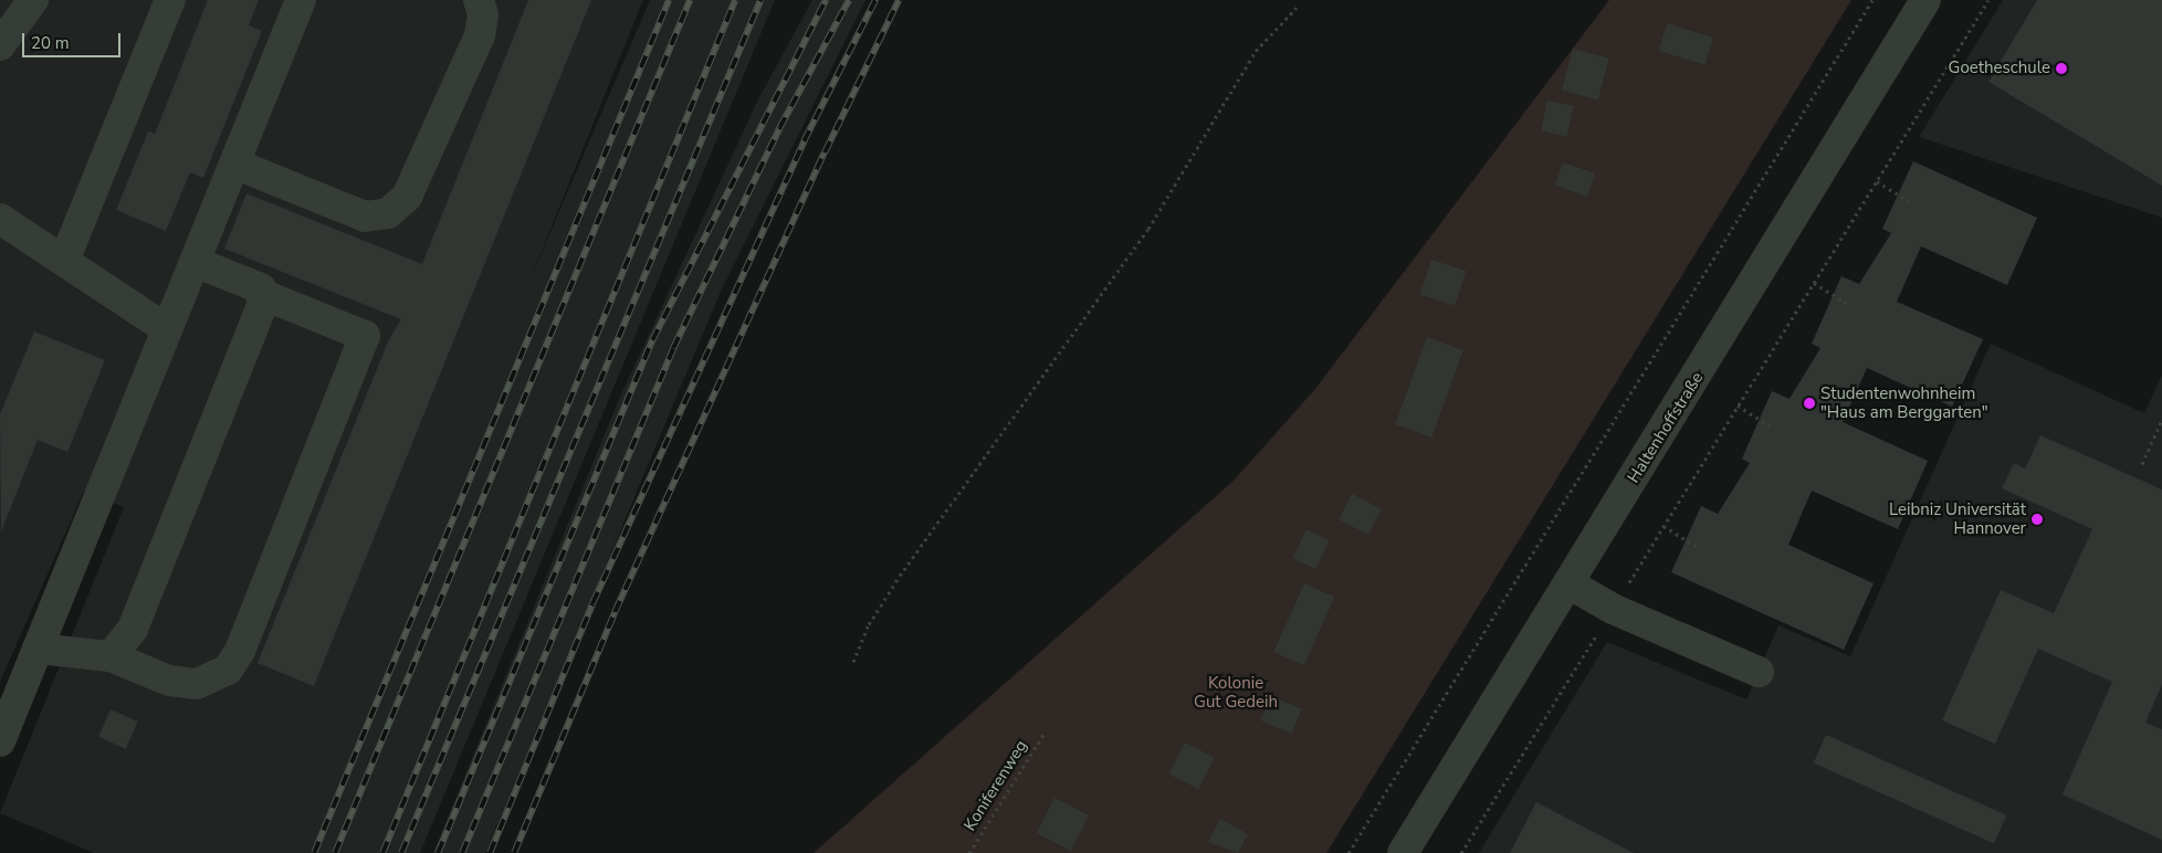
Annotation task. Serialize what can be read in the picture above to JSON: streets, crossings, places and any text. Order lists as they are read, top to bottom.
{
  "streets": {
    "street": ["Haltenhoffstraße"],
    "path": ["Koniferenweg"]
  },
  "parks": ["Kolonie Gut Gedeih"],
  "places": ["Goetheschule", "Studentenwohnheim \"Haus am Berggarten\"", "Leibniz Universität Hannover"],
  "scale_bar": "20 m"
}
